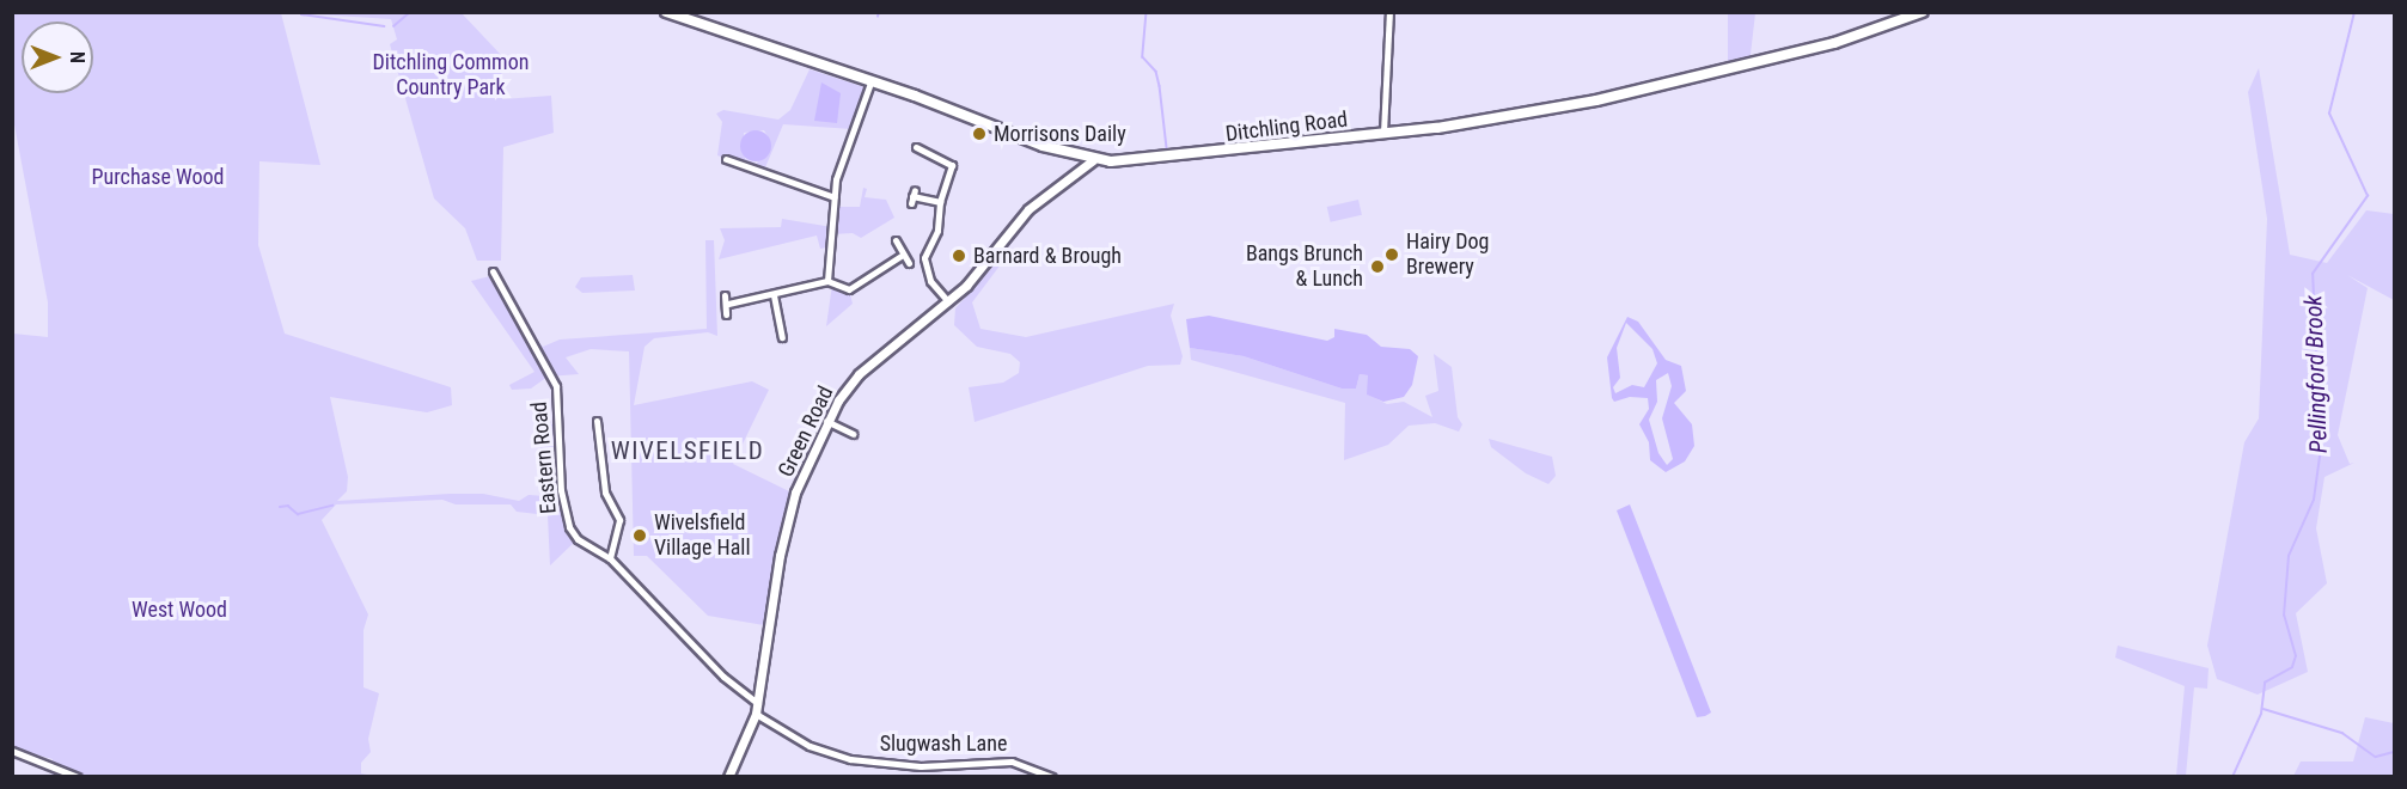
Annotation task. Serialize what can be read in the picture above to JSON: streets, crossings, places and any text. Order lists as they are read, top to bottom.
{
  "streets": {
    "main road": ["Ditchling Road"],
    "street": ["Green Road", "Eastern Road", "Slugwash Lane"]
  },
  "crossings": [
    ["Ditchling Road", "Green Road"],
    ["Green Road", "Eastern Road"],
    ["Green Road", "Slugwash Lane"]
  ],
  "districts": ["WIVELSFIELD"],
  "water": ["Pellingford Brook"],
  "parks": ["Ditchling Common Country Park", "Purchase Wood", "West Wood"],
  "places": [
    "Morrisons Daily",
    "Hairy Dog Brewery",
    "Barnard & Brough",
    "Bangs Brunch & Lunch",
    "Wivelsfield Village Hall"
  ],
  "north": "right"
}
